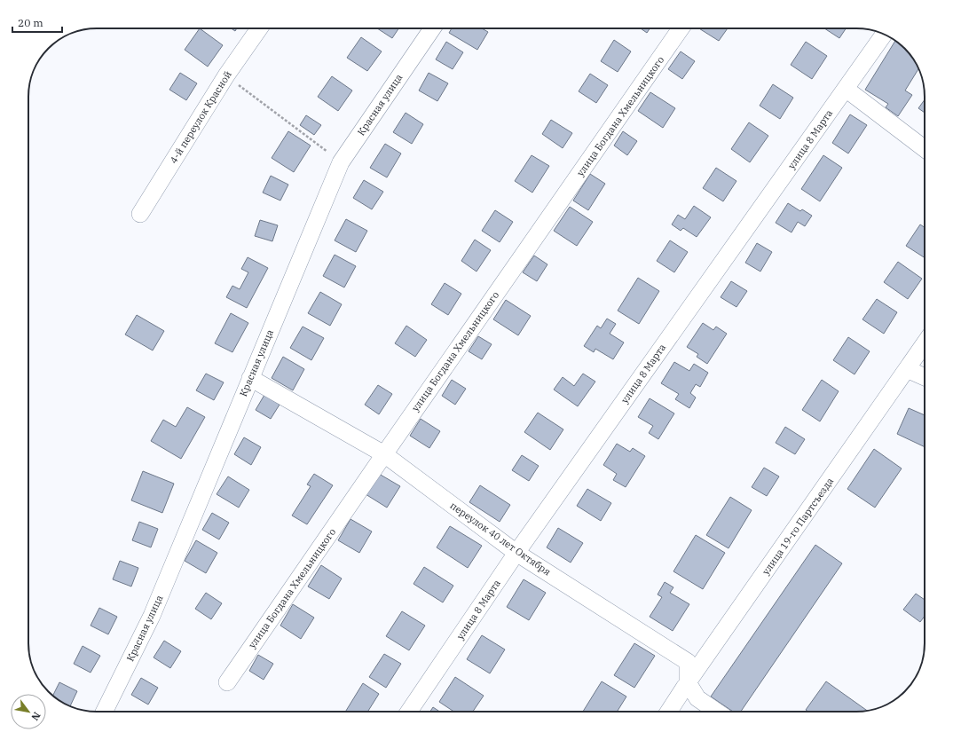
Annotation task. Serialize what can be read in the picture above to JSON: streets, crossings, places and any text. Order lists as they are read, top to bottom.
{
  "streets": {
    "street": [
      "Красная улица",
      "улица Богдана Хмельницкого",
      "4-й переулок Красной",
      "улица 8 Марта",
      "улица 19-го Партсъезда",
      "переулок 40 лет Октября"
    ]
  },
  "crossings": [
    ["Красная улица", "переулок 40 лет Октября"],
    ["улица Богдана Хмельницкого", "переулок 40 лет Октября"],
    ["улица 8 Марта", "переулок 40 лет Октября"],
    ["улица 19-го Партсъезда", "переулок 40 лет Октября"]
  ],
  "scale_bar": "20 m",
  "north": "bottom right"
}
